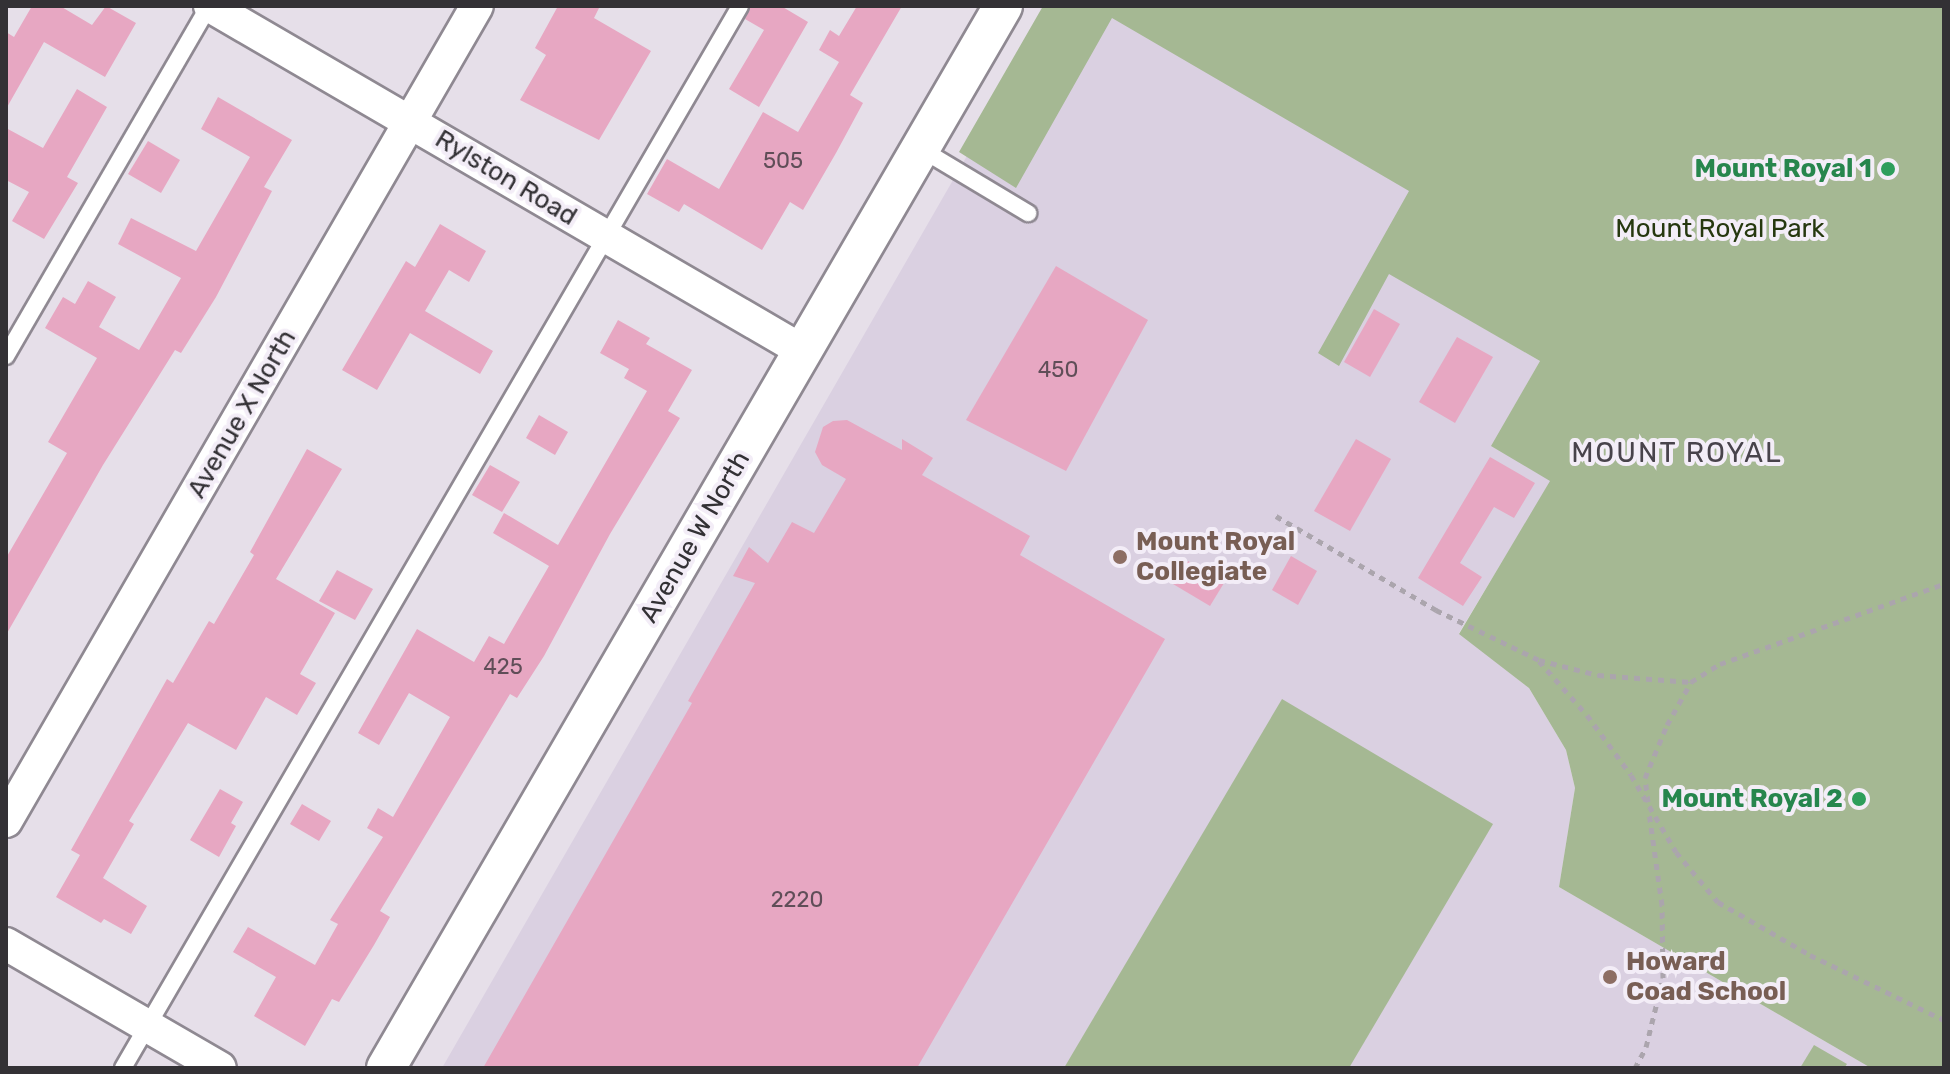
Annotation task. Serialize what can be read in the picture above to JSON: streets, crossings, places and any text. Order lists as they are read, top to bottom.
{
  "streets": {
    "street": ["Rylston Road", "Avenue X North", "Avenue W North"]
  },
  "crossings": [
    ["Rylston Road", "Avenue X North"],
    ["Rylston Road", "Avenue W North"]
  ],
  "districts": ["MOUNT ROYAL"],
  "parks": ["Mount Royal Park"],
  "places": [
    "Mount Royal 1",
    "Mount Royal Collegiate",
    "Mount Royal 2",
    "Howard Coad School"
  ],
  "house_numbers": [
    "505",
    "450",
    "425",
    "2220"
  ]
}
